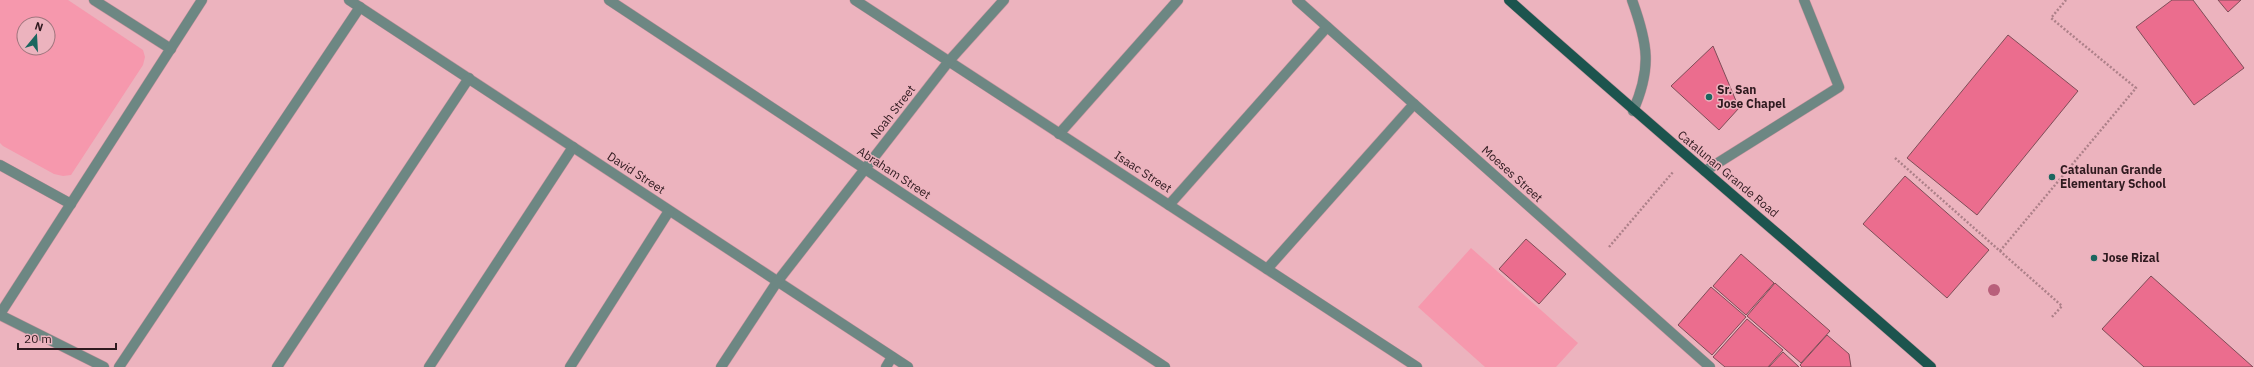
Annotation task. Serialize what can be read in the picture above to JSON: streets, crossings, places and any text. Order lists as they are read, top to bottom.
{
  "streets": {
    "main road": ["Catalunan Grande Road"],
    "street": [
      "Noah Street",
      "Isaac Street",
      "David Street",
      "Abraham Street",
      "Moeses Street"
    ]
  },
  "crossings": [
    ["Noah Street", "Isaac Street"],
    ["Noah Street", "David Street"],
    ["Noah Street", "Abraham Street"]
  ],
  "places": ["Sr. San Jose Chapel", "Catalunan Grande Elementary School", "Jose Rizal"],
  "scale_bar": "20 m",
  "north": "top"
}
